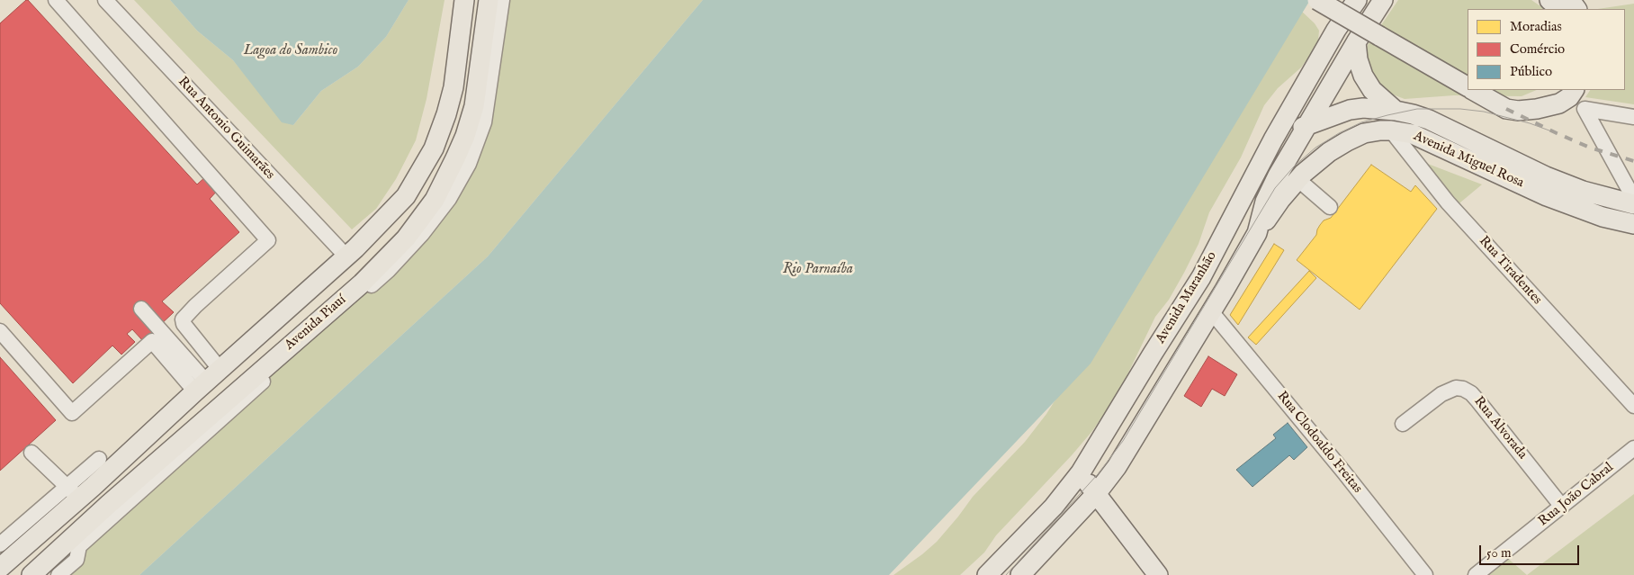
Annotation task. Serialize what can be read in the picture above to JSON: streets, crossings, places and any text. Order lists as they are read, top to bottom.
{
  "streets": {
    "main road": ["Avenida Miguel Rosa", "Avenida Maranhão", "Avenida Piauí"],
    "street": [
      "Rua Antonio Guimarães",
      "Rua Tiradentes",
      "Rua Alvorada",
      "Rua Clodoaldo Freitas",
      "Rua João Cabral"
    ]
  },
  "crossings": [
    ["Avenida Miguel Rosa", "Rua Tiradentes"],
    ["Avenida Miguel Rosa", "Avenida Maranhão"],
    ["Avenida Maranhão", "Rua Clodoaldo Freitas"],
    ["Rua Alvorada", "Rua João Cabral"]
  ],
  "water": ["Lagoa do Sambico", "Rio Parnaíba"],
  "legend": ["Moradias", "Comércio", "Público"],
  "scale_bar": "50 m"
}
